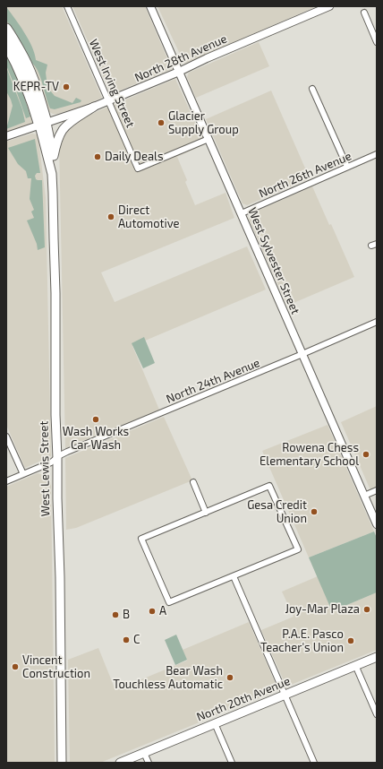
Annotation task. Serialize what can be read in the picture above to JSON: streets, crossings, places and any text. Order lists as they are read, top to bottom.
{
  "streets": {
    "main road": ["West Lewis Street", "North 20th Avenue"],
    "street": [
      "North 28th Avenue",
      "West Irving Street",
      "North 26th Avenue",
      "West Sylvester Street",
      "North 24th Avenue"
    ]
  },
  "crossings": [
    ["North 28th Avenue", "West Irving Street"],
    ["North 28th Avenue", "West Sylvester Street"],
    ["North 28th Avenue", "West Lewis Street"],
    ["West Irving Street", "West Sylvester Street"],
    ["North 26th Avenue", "West Sylvester Street"],
    ["West Sylvester Street", "North 24th Avenue"],
    ["North 24th Avenue", "West Lewis Street"]
  ],
  "places": [
    "KEPR-TV",
    "Glacier Supply Group",
    "Daily Deals",
    "Direct Automotive",
    "Wash Works Car Wash",
    "Rowena Chess Elementary School",
    "Gesa Credit Union",
    "Joy-Mar Plaza",
    "A",
    "B",
    "C",
    "P.A.E. Pasco Teacher's Union",
    "Vincent Construction",
    "Bear Wash Touchless Automatic"
  ]
}
